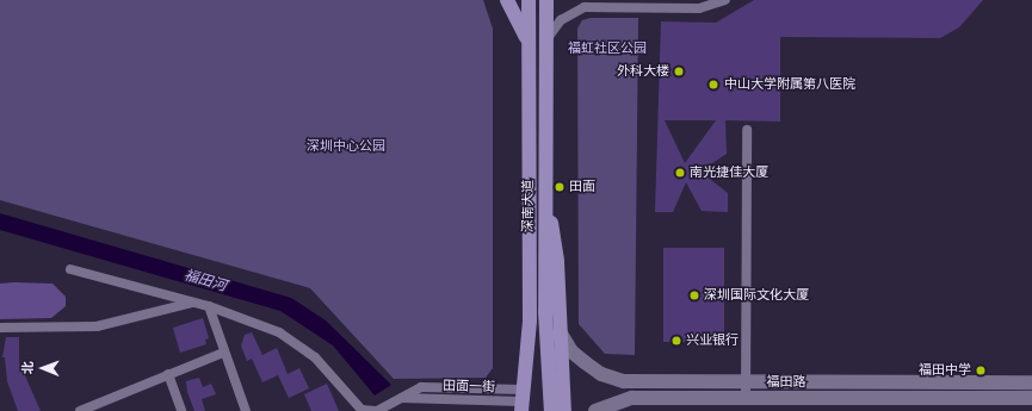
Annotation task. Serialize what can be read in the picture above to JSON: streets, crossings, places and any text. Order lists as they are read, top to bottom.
{
  "streets": {
    "main road": ["深南大道", "福田路"],
    "street": ["田面一街"]
  },
  "crossings": [
    ["深南大道", "田面一街"]
  ],
  "water": ["福田河"],
  "parks": ["福虹社区公园", "深圳中心公园"],
  "places": [
    "外科大楼",
    "中山大学附属第八医院",
    "南光捷佳大厦",
    "田面",
    "深圳国际文化大厦",
    "兴业银行",
    "福田中学"
  ],
  "north": "left"
}
